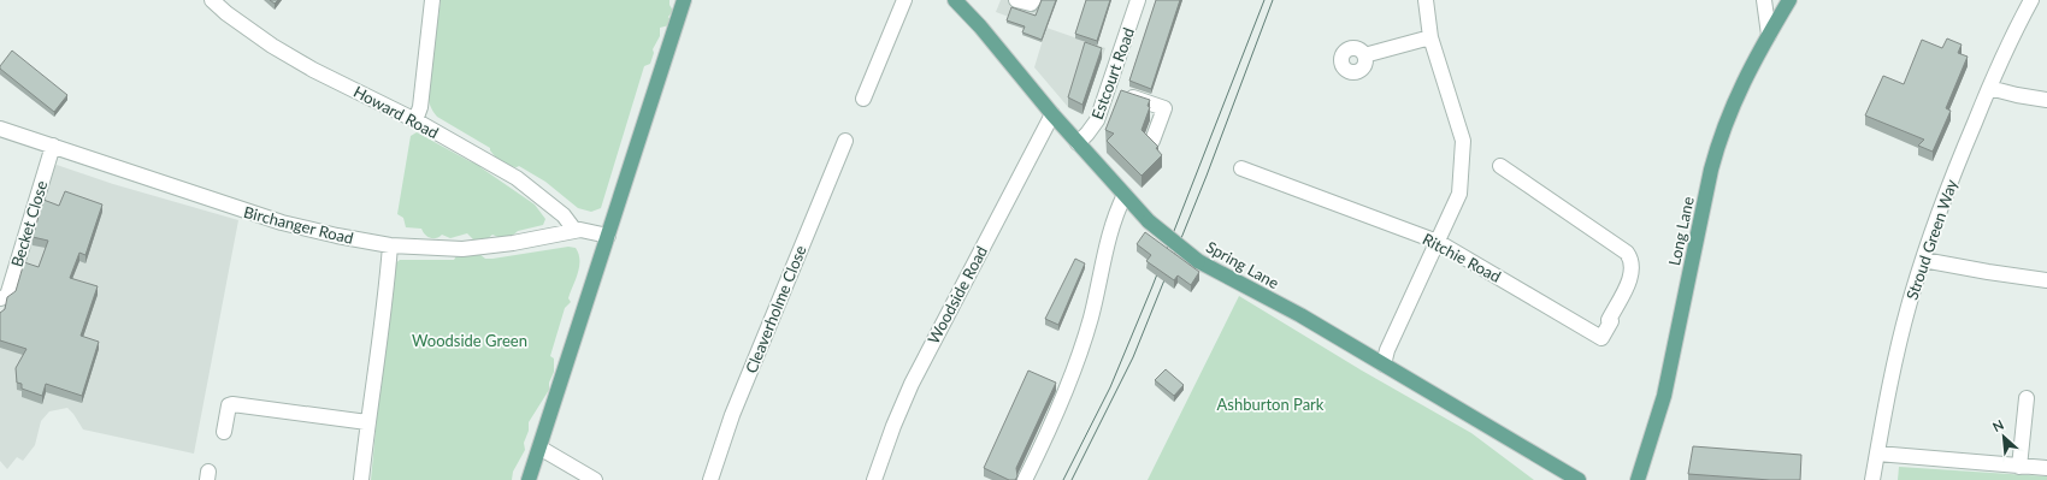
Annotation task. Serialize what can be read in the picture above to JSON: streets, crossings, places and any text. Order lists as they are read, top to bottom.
{
  "streets": {
    "main road": ["Long Lane", "Spring Lane"],
    "street": [
      "Estcourt Road",
      "Howard Road",
      "Becket Close",
      "Birchanger Road",
      "Stroud Green Way",
      "Ritchie Road",
      "Woodside Road",
      "Cleaverholme Close"
    ]
  },
  "crossings": [
    ["Estcourt Road", "Spring Lane"],
    ["Howard Road", "Birchanger Road"],
    ["Becket Close", "Birchanger Road"],
    ["Spring Lane", "Woodside Road"]
  ],
  "parks": ["Woodside Green", "Ashburton Park"],
  "north": "top left"
}
